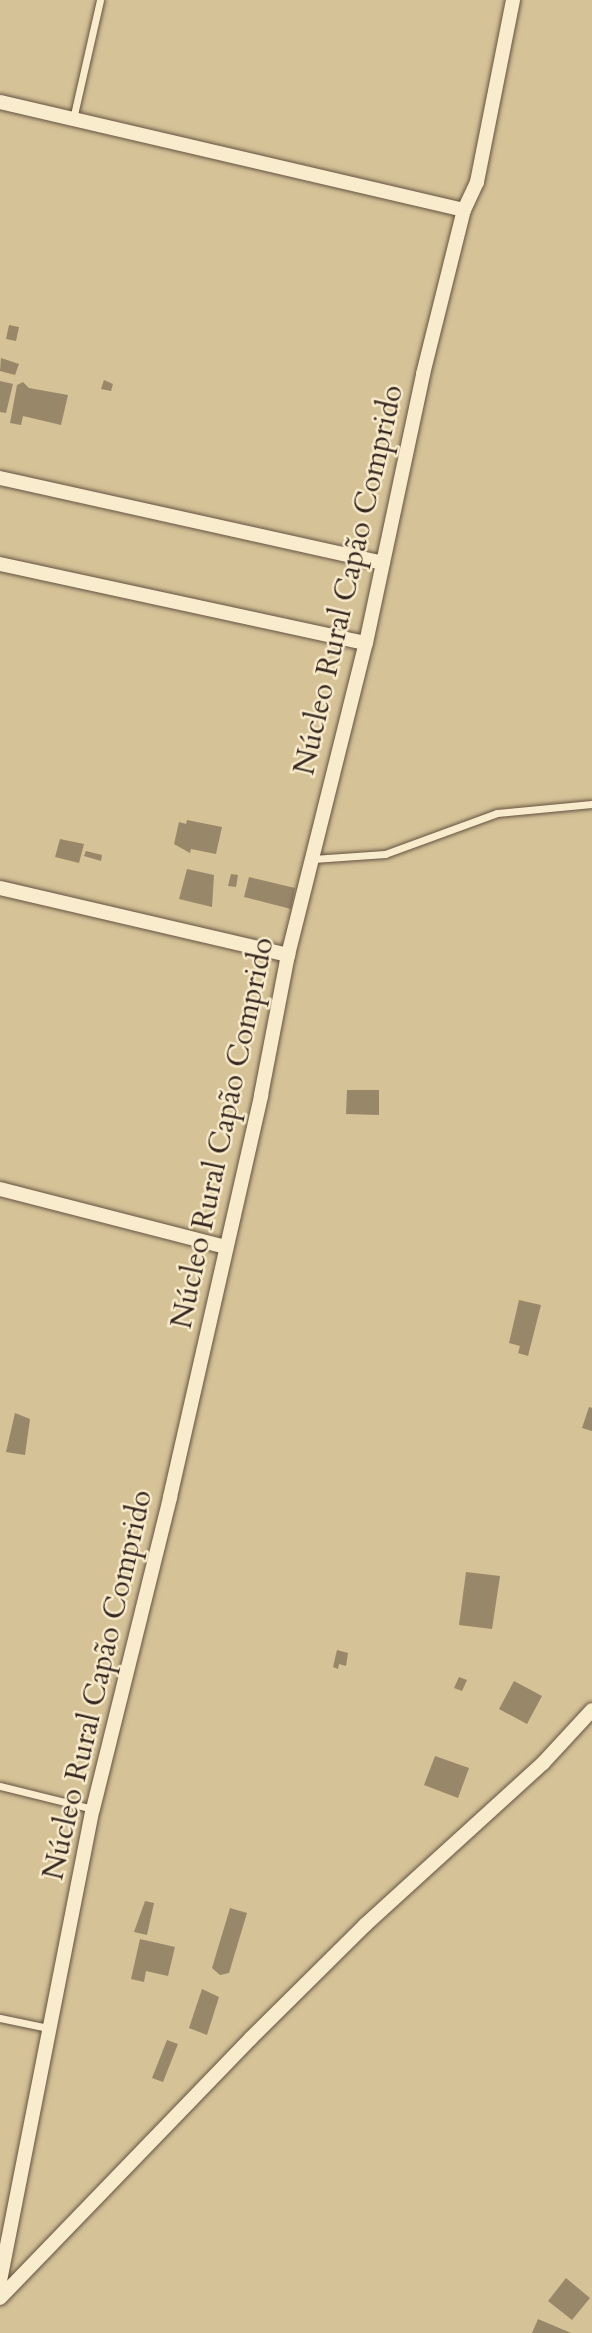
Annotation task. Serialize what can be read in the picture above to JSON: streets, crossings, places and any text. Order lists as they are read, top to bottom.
{
  "streets": {
    "street": ["Núcleo Rural Capão Comprido"]
  }
}
